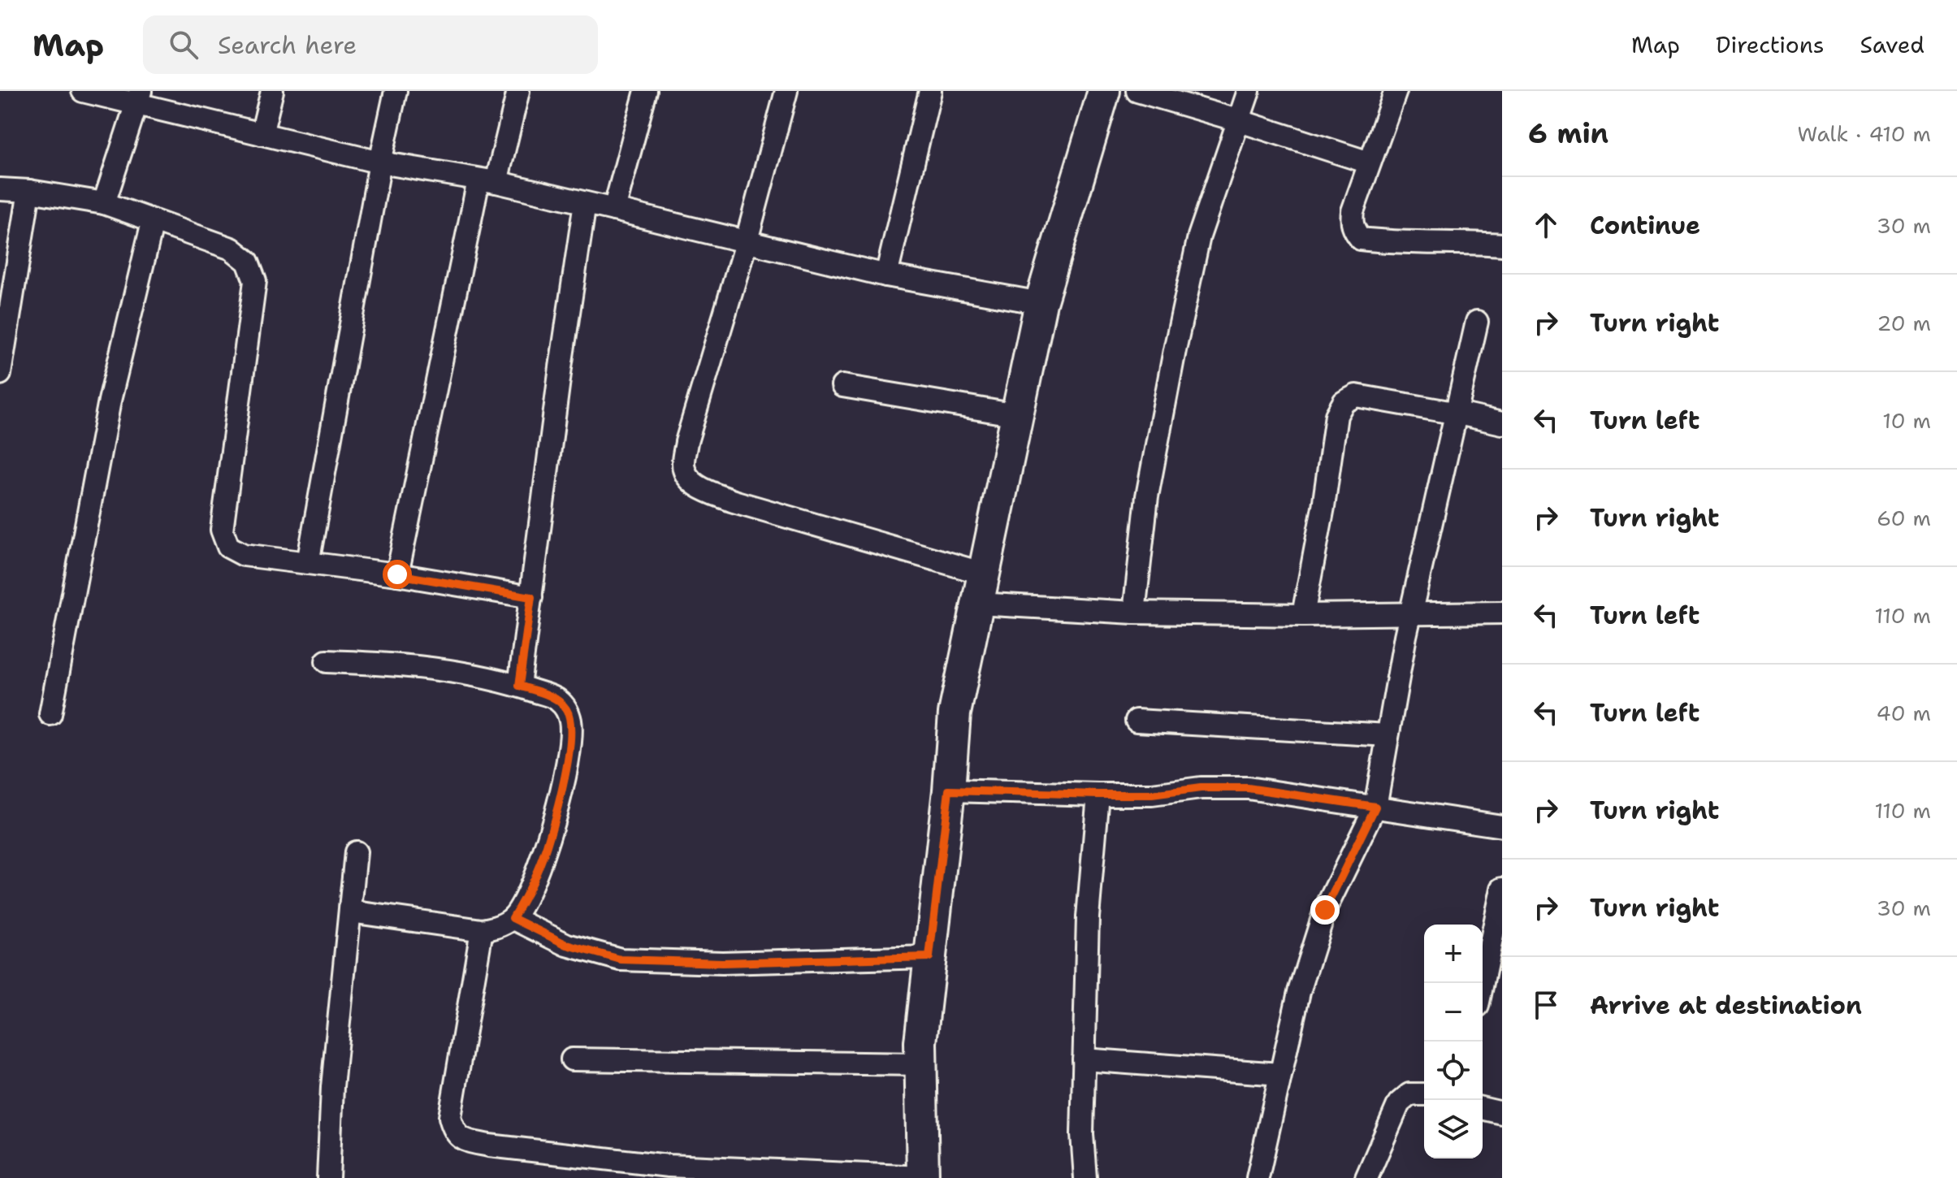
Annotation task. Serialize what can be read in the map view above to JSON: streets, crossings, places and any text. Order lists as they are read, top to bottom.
{
  "page": {
    "header": "Map",
    "search": "Search here",
    "nav": ["Map", "Directions", "Saved"],
    "heading": ["6 min", "Walk · 410 m"],
    "list": [
      ["Continue", "30 m"],
      ["Turn right", "20 m"],
      ["Turn left", "10 m"],
      ["Turn right", "60 m"],
      ["Turn left", "110 m"],
      ["Turn left", "40 m"],
      ["Turn right", "110 m"],
      ["Turn right", "30 m"],
      "Arrive at destination"
    ],
    "map_buttons": ["+", "−"]
  }
}
